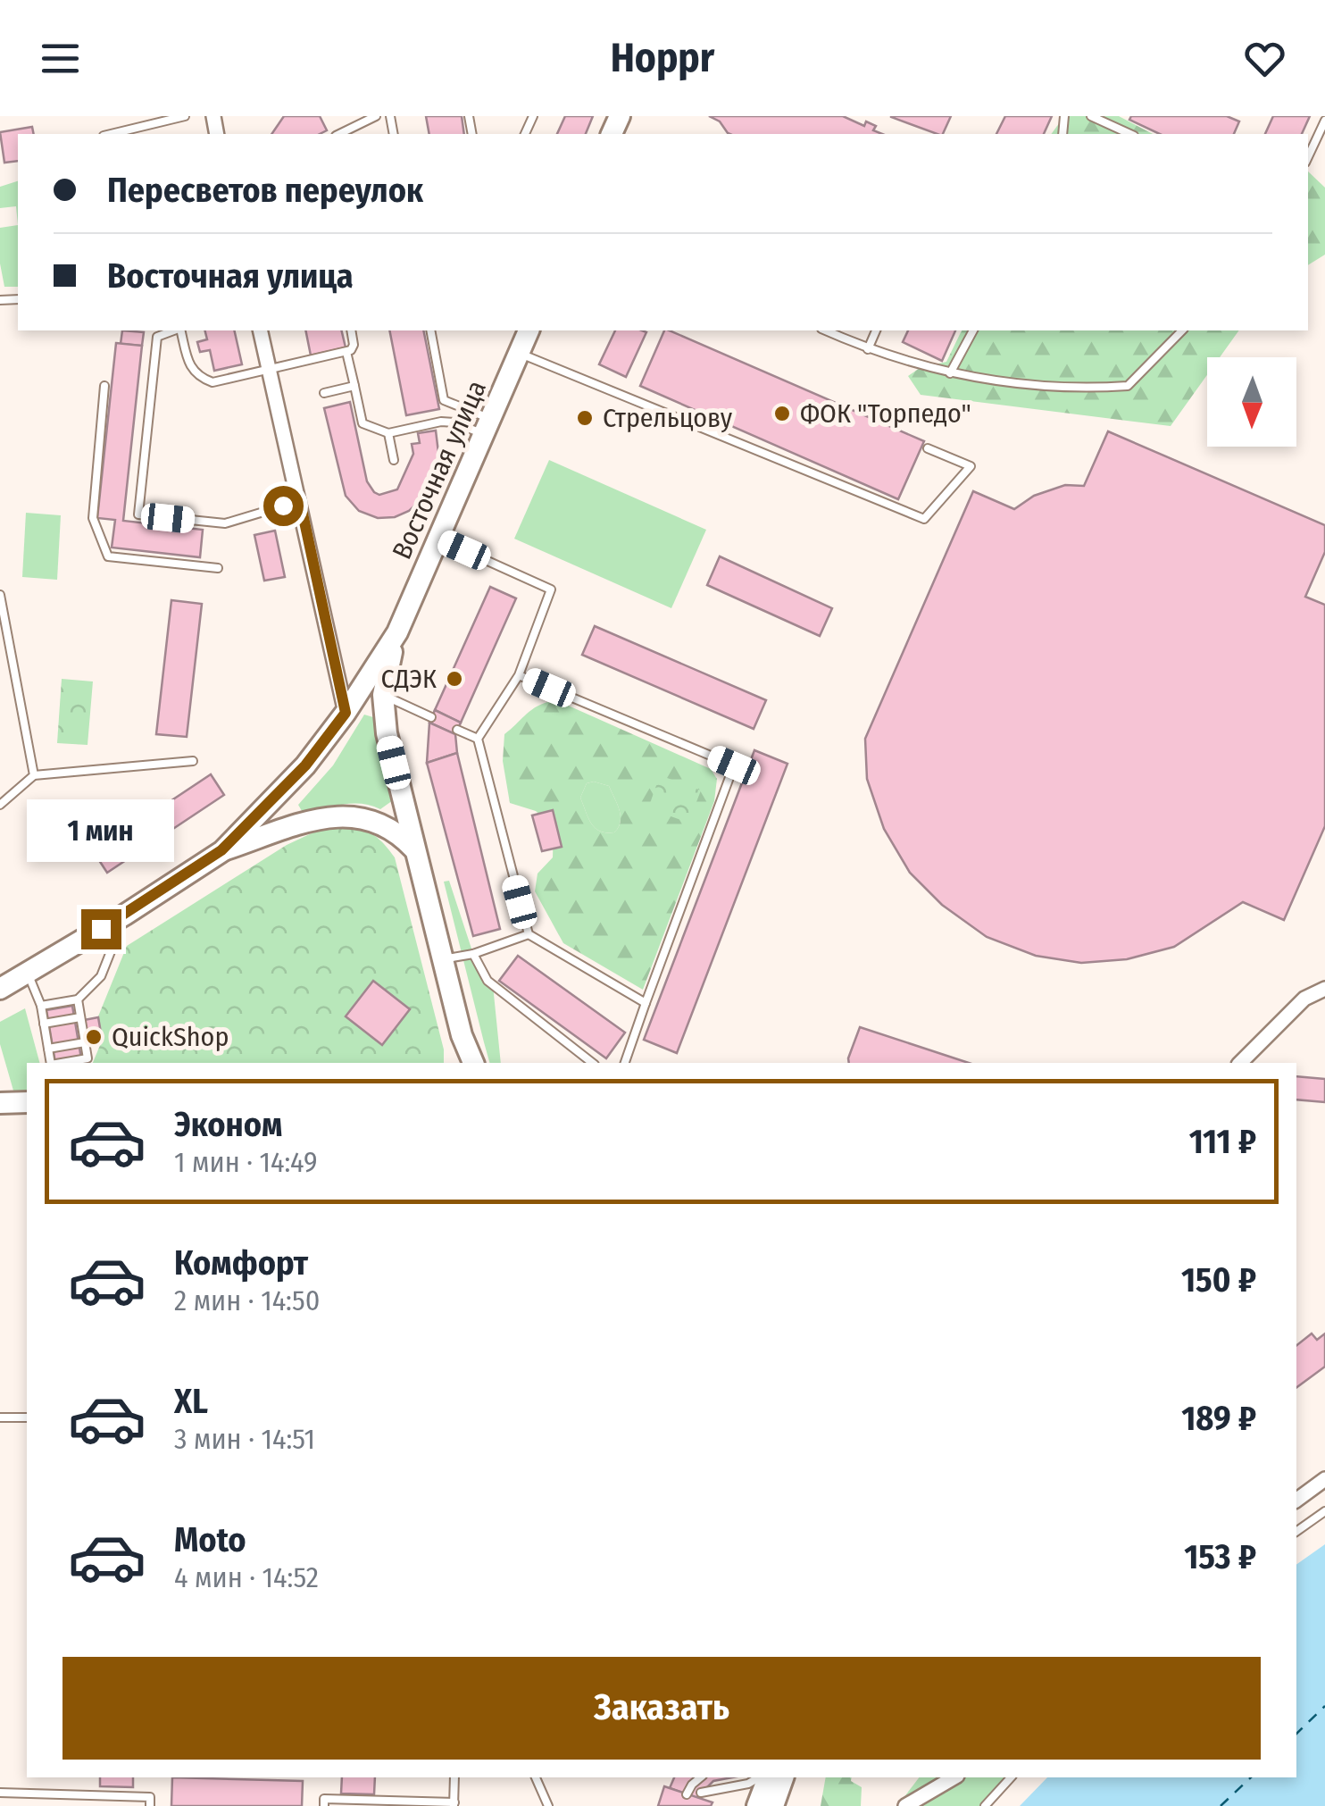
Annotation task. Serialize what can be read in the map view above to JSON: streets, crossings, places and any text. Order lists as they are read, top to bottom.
{
  "streets": {
    "main road": ["Восточная улица"]
  },
  "places": [
    "ФОК \"Торпедо\"",
    "Стрельцову",
    "СДЭК",
    "QuickShop"
  ],
  "north": "bottom",
  "page": {
    "header": "Hoppr",
    "banner": ["Пересветов переулок", "Восточная улица"],
    "bubble": "1 мин",
    "list": [
      {
        "name": "Эконом",
        "note": "1 мин · 14:49",
        "value": "111 ₽"
      },
      {
        "name": "Комфорт",
        "note": "2 мин · 14:50",
        "value": "150 ₽"
      },
      {
        "name": "XL",
        "note": "3 мин · 14:51",
        "value": "189 ₽"
      },
      {
        "name": "Moto",
        "note": "4 мин · 14:52",
        "value": "153 ₽"
      }
    ],
    "buttons": "Заказать"
  }
}
